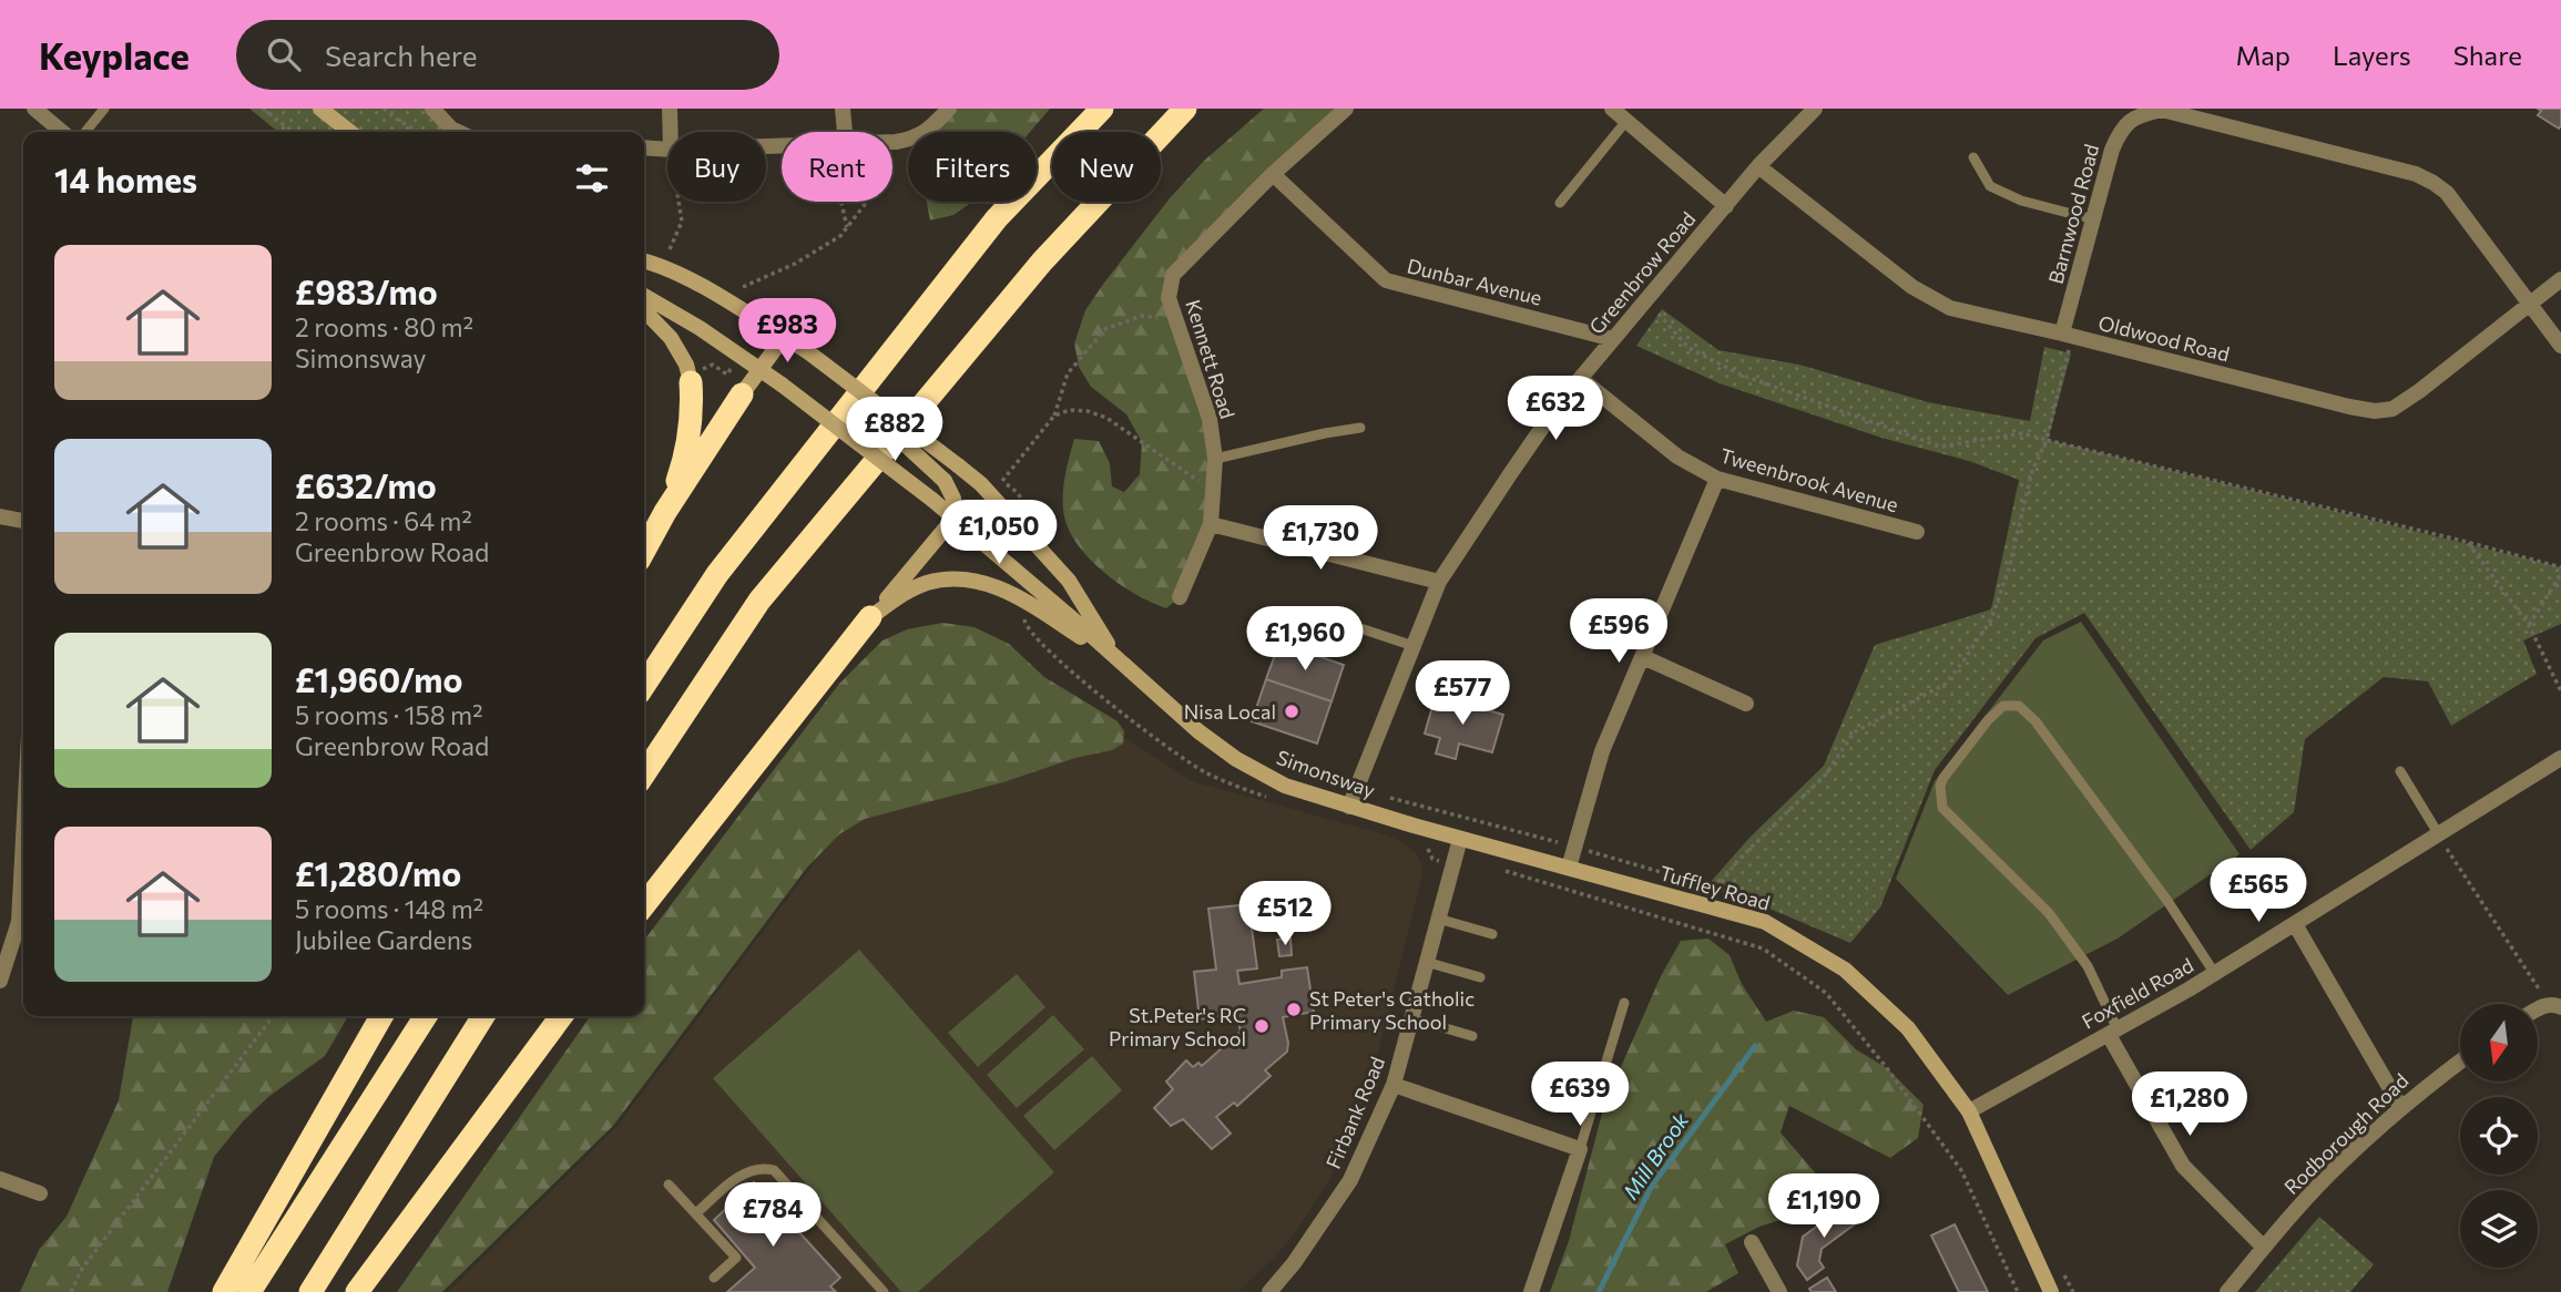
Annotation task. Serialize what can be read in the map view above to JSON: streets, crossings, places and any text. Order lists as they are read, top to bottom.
{
  "streets": {
    "street": [
      "Barnwood Road",
      "Greenbrow Road",
      "Dunbar Avenue",
      "Oldwood Road",
      "Kennett Road",
      "Tweenbrook Avenue",
      "Simonsway",
      "Tuffley Road",
      "Foxfield Road",
      "Firbank Road",
      "Rodborough Road"
    ]
  },
  "crossings": [
    ["Barnwood Road", "Oldwood Road"],
    ["Greenbrow Road", "Dunbar Avenue"],
    ["Greenbrow Road", "Oldwood Road"],
    ["Greenbrow Road", "Tweenbrook Avenue"],
    ["Greenbrow Road", "Simonsway"],
    ["Dunbar Avenue", "Kennett Road"],
    ["Simonsway", "Tuffley Road"],
    ["Simonsway", "Firbank Road"],
    ["Tuffley Road", "Foxfield Road"],
    ["Tuffley Road", "Firbank Road"]
  ],
  "water": ["Mill Brook"],
  "places": ["Nisa Local", "St Peter's Catholic Primary School", "St.Peter's RC Primary School"],
  "north": "bottom",
  "page": {
    "header": "Keyplace",
    "search": "Search here",
    "nav": ["Map", "Layers", "Share"],
    "chip": [
      "Buy",
      "Rent",
      "Filters",
      "New"
    ],
    "heading": "14 homes",
    "list": [
      {
        "name": "£983/mo",
        "note": "2 rooms · 80 m² · Simonsway"
      },
      {
        "name": "£632/mo",
        "note": "2 rooms · 64 m² · Greenbrow Road"
      },
      {
        "name": "£1,960/mo",
        "note": "5 rooms · 158 m² · Greenbrow Road"
      },
      {
        "name": "£1,280/mo",
        "note": "5 rooms · 148 m² · Jubilee Gardens"
      }
    ],
    "price": [
      "£983",
      "£632",
      "£882",
      "£1,050",
      "£1,730",
      "£596",
      "£1,960",
      "£577",
      "£565",
      "£512",
      "£639",
      "£1,280",
      "£1,190",
      "£784"
    ]
  }
}
